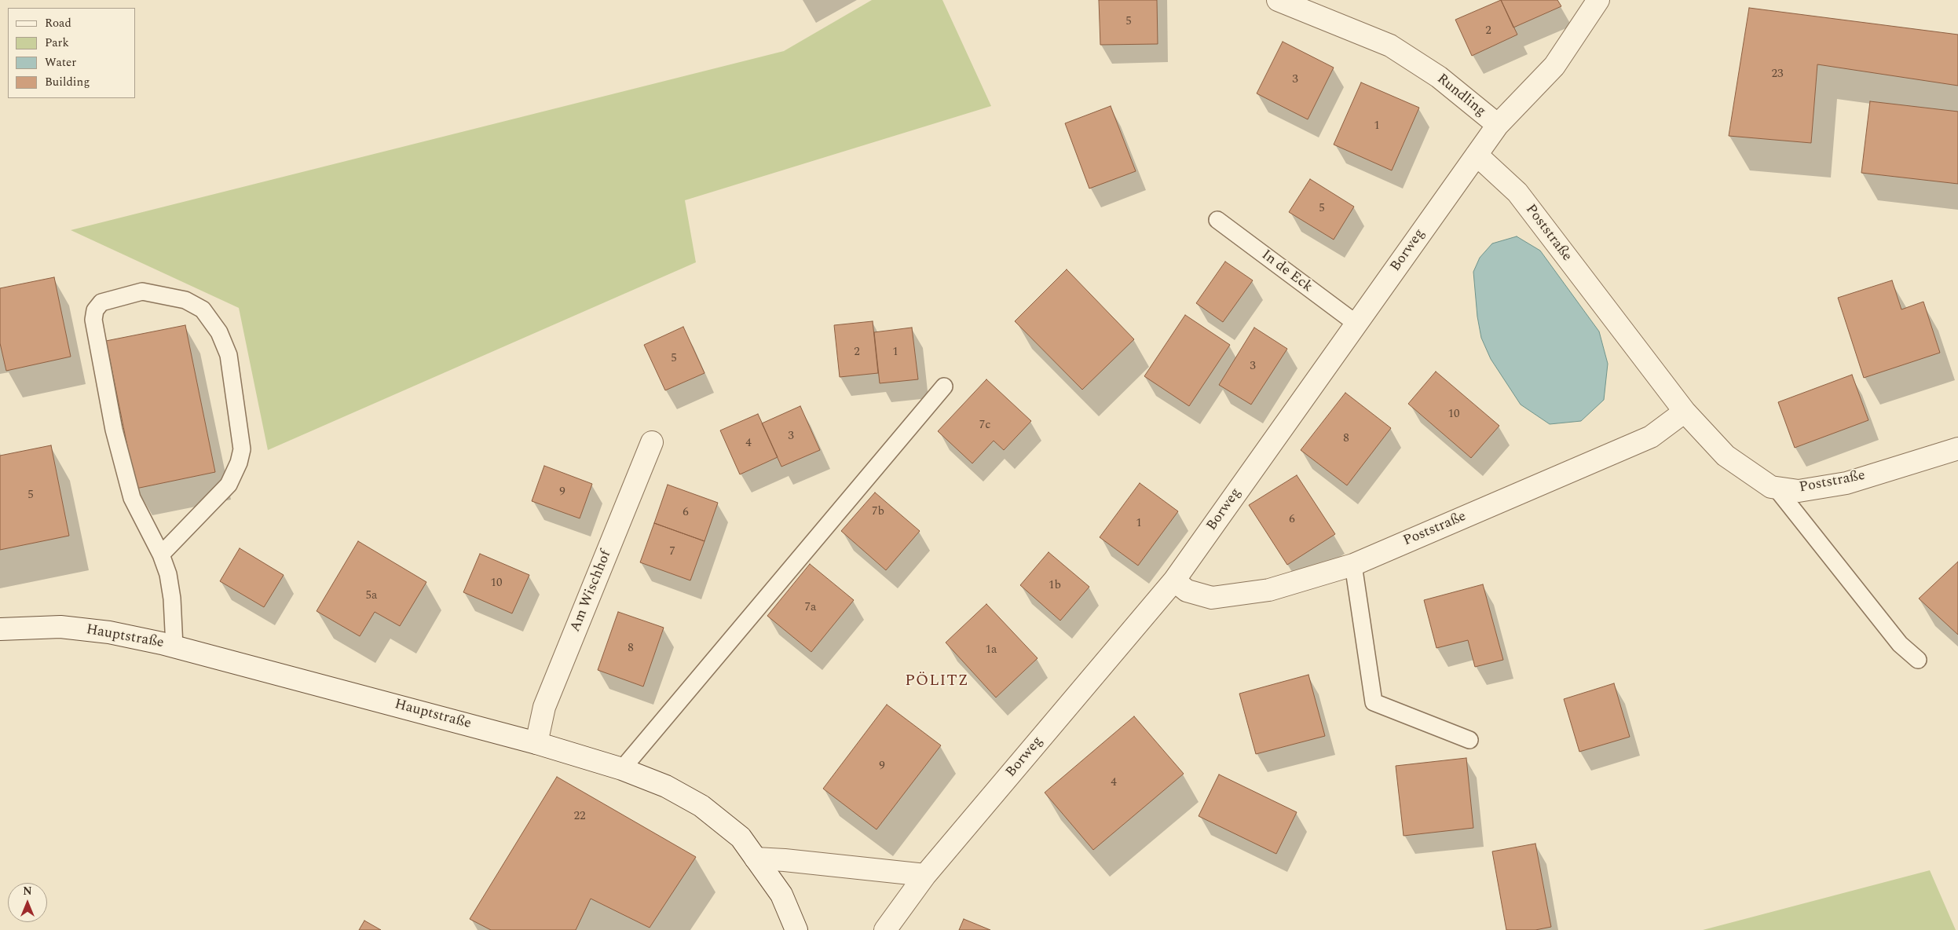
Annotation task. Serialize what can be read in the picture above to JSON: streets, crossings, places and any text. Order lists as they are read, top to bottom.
{
  "streets": {
    "street": [
      "Rundling",
      "Poststraße",
      "Borweg",
      "Am Wischhof",
      "Hauptstraße"
    ],
    "lane": ["In de Eck"]
  },
  "crossings": [
    ["Rundling", "Borweg"],
    ["Poststraße", "Borweg"],
    ["Borweg", "In de Eck"],
    ["Am Wischhof", "Hauptstraße"]
  ],
  "districts": ["PÖLITZ"],
  "house_numbers": [
    "5",
    "2",
    "23",
    "3",
    "1",
    "5",
    "2",
    "1",
    "5",
    "3",
    "10",
    "7c",
    "3",
    "8",
    "4",
    "9",
    "5",
    "7b",
    "6",
    "6",
    "1",
    "7",
    "10",
    "1b",
    "5a",
    "7a",
    "8",
    "1a",
    "9",
    "4",
    "22"
  ],
  "legend": [
    "Road",
    "Park",
    "Water",
    "Building"
  ],
  "north": "top"
}
